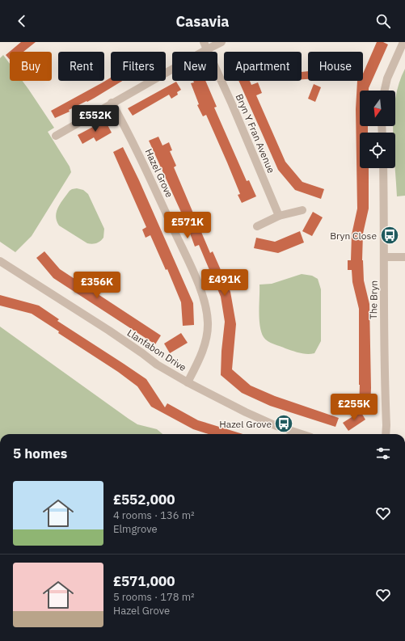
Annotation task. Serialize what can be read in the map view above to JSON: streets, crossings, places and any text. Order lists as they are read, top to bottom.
{
  "streets": {
    "street": [
      "Bryn Y Fran Avenue",
      "Hazel Grove",
      "The Bryn",
      "Llanfabon Drive"
    ]
  },
  "crossings": [
    ["Hazel Grove", "Llanfabon Drive"]
  ],
  "places": {
    "bus stop": ["Bryn Close", "Hazel Grove"]
  },
  "north": "bottom",
  "page": {
    "header": "Casavia",
    "chip": [
      "Buy",
      "Rent",
      "Filters",
      "New",
      "Apartment",
      "House"
    ],
    "price": [
      "£552K",
      "£571K",
      "£491K",
      "£356K",
      "£255K"
    ],
    "heading": "5 homes",
    "list": [
      {
        "name": "£552,000",
        "note": "4 rooms · 136 m² · Elmgrove"
      },
      {
        "name": "£571,000",
        "note": "5 rooms · 178 m² · Hazel Grove"
      }
    ]
  }
}
